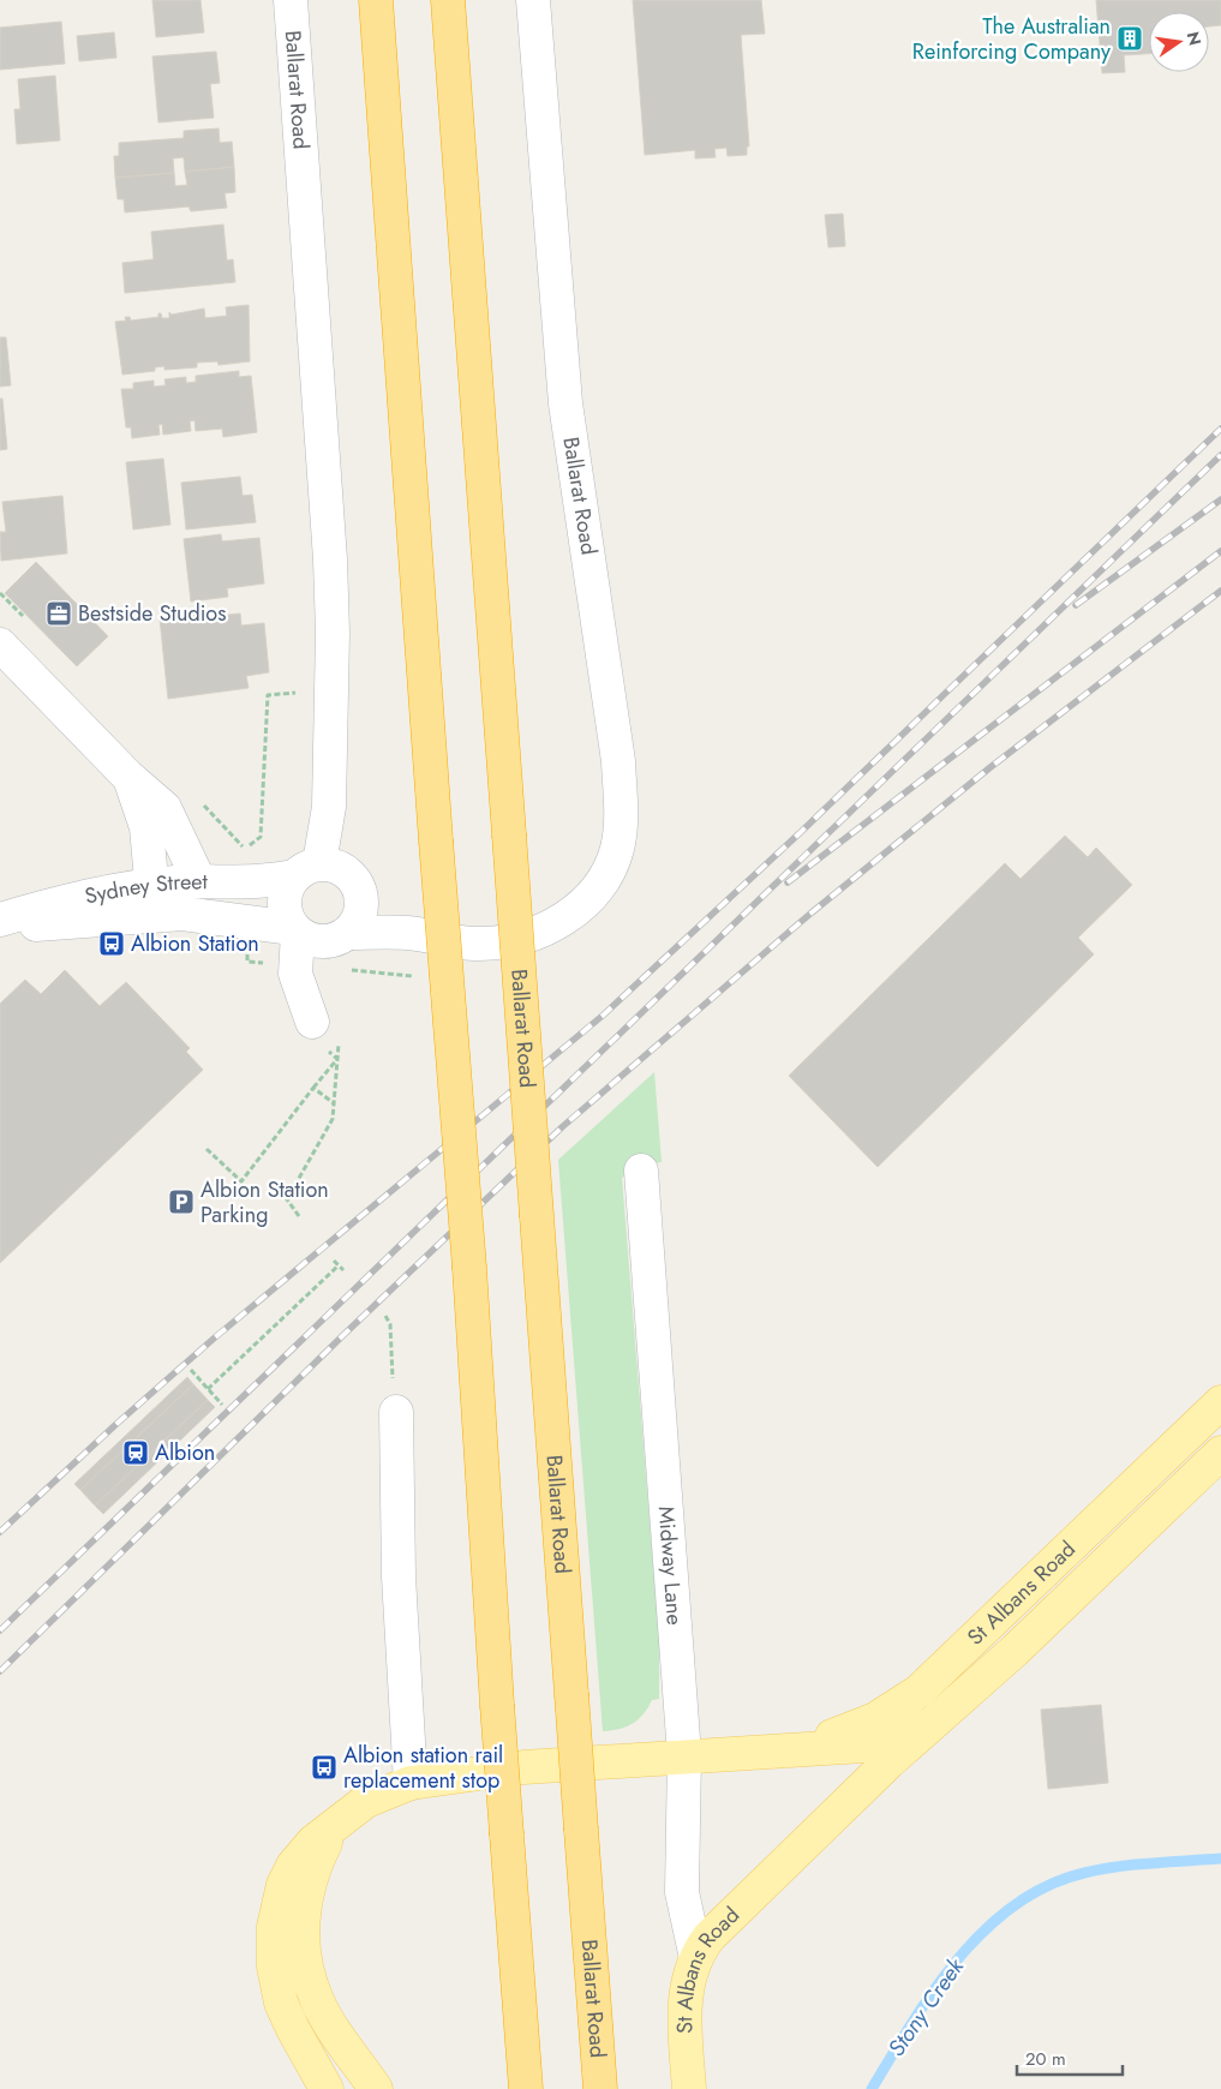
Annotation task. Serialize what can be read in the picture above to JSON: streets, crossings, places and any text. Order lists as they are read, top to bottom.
{
  "streets": {
    "highway": ["Ballarat Road"],
    "main road": ["St Albans Road"],
    "street": ["Sydney Street", "Midway Lane"]
  },
  "crossings": [
    ["Ballarat Road", "Sydney Street"],
    ["Midway Lane", "St Albans Road"]
  ],
  "water": ["Stony Creek"],
  "places": {
    "building": ["The Australian Reinforcing Company"],
    "office": ["Bestside Studios"],
    "bus stop": ["Albion Station", "Albion station rail replacement stop"],
    "parking": ["Albion Station Parking"],
    "station": ["Albion"]
  },
  "scale_bar": "20 m",
  "north": "right"
}
